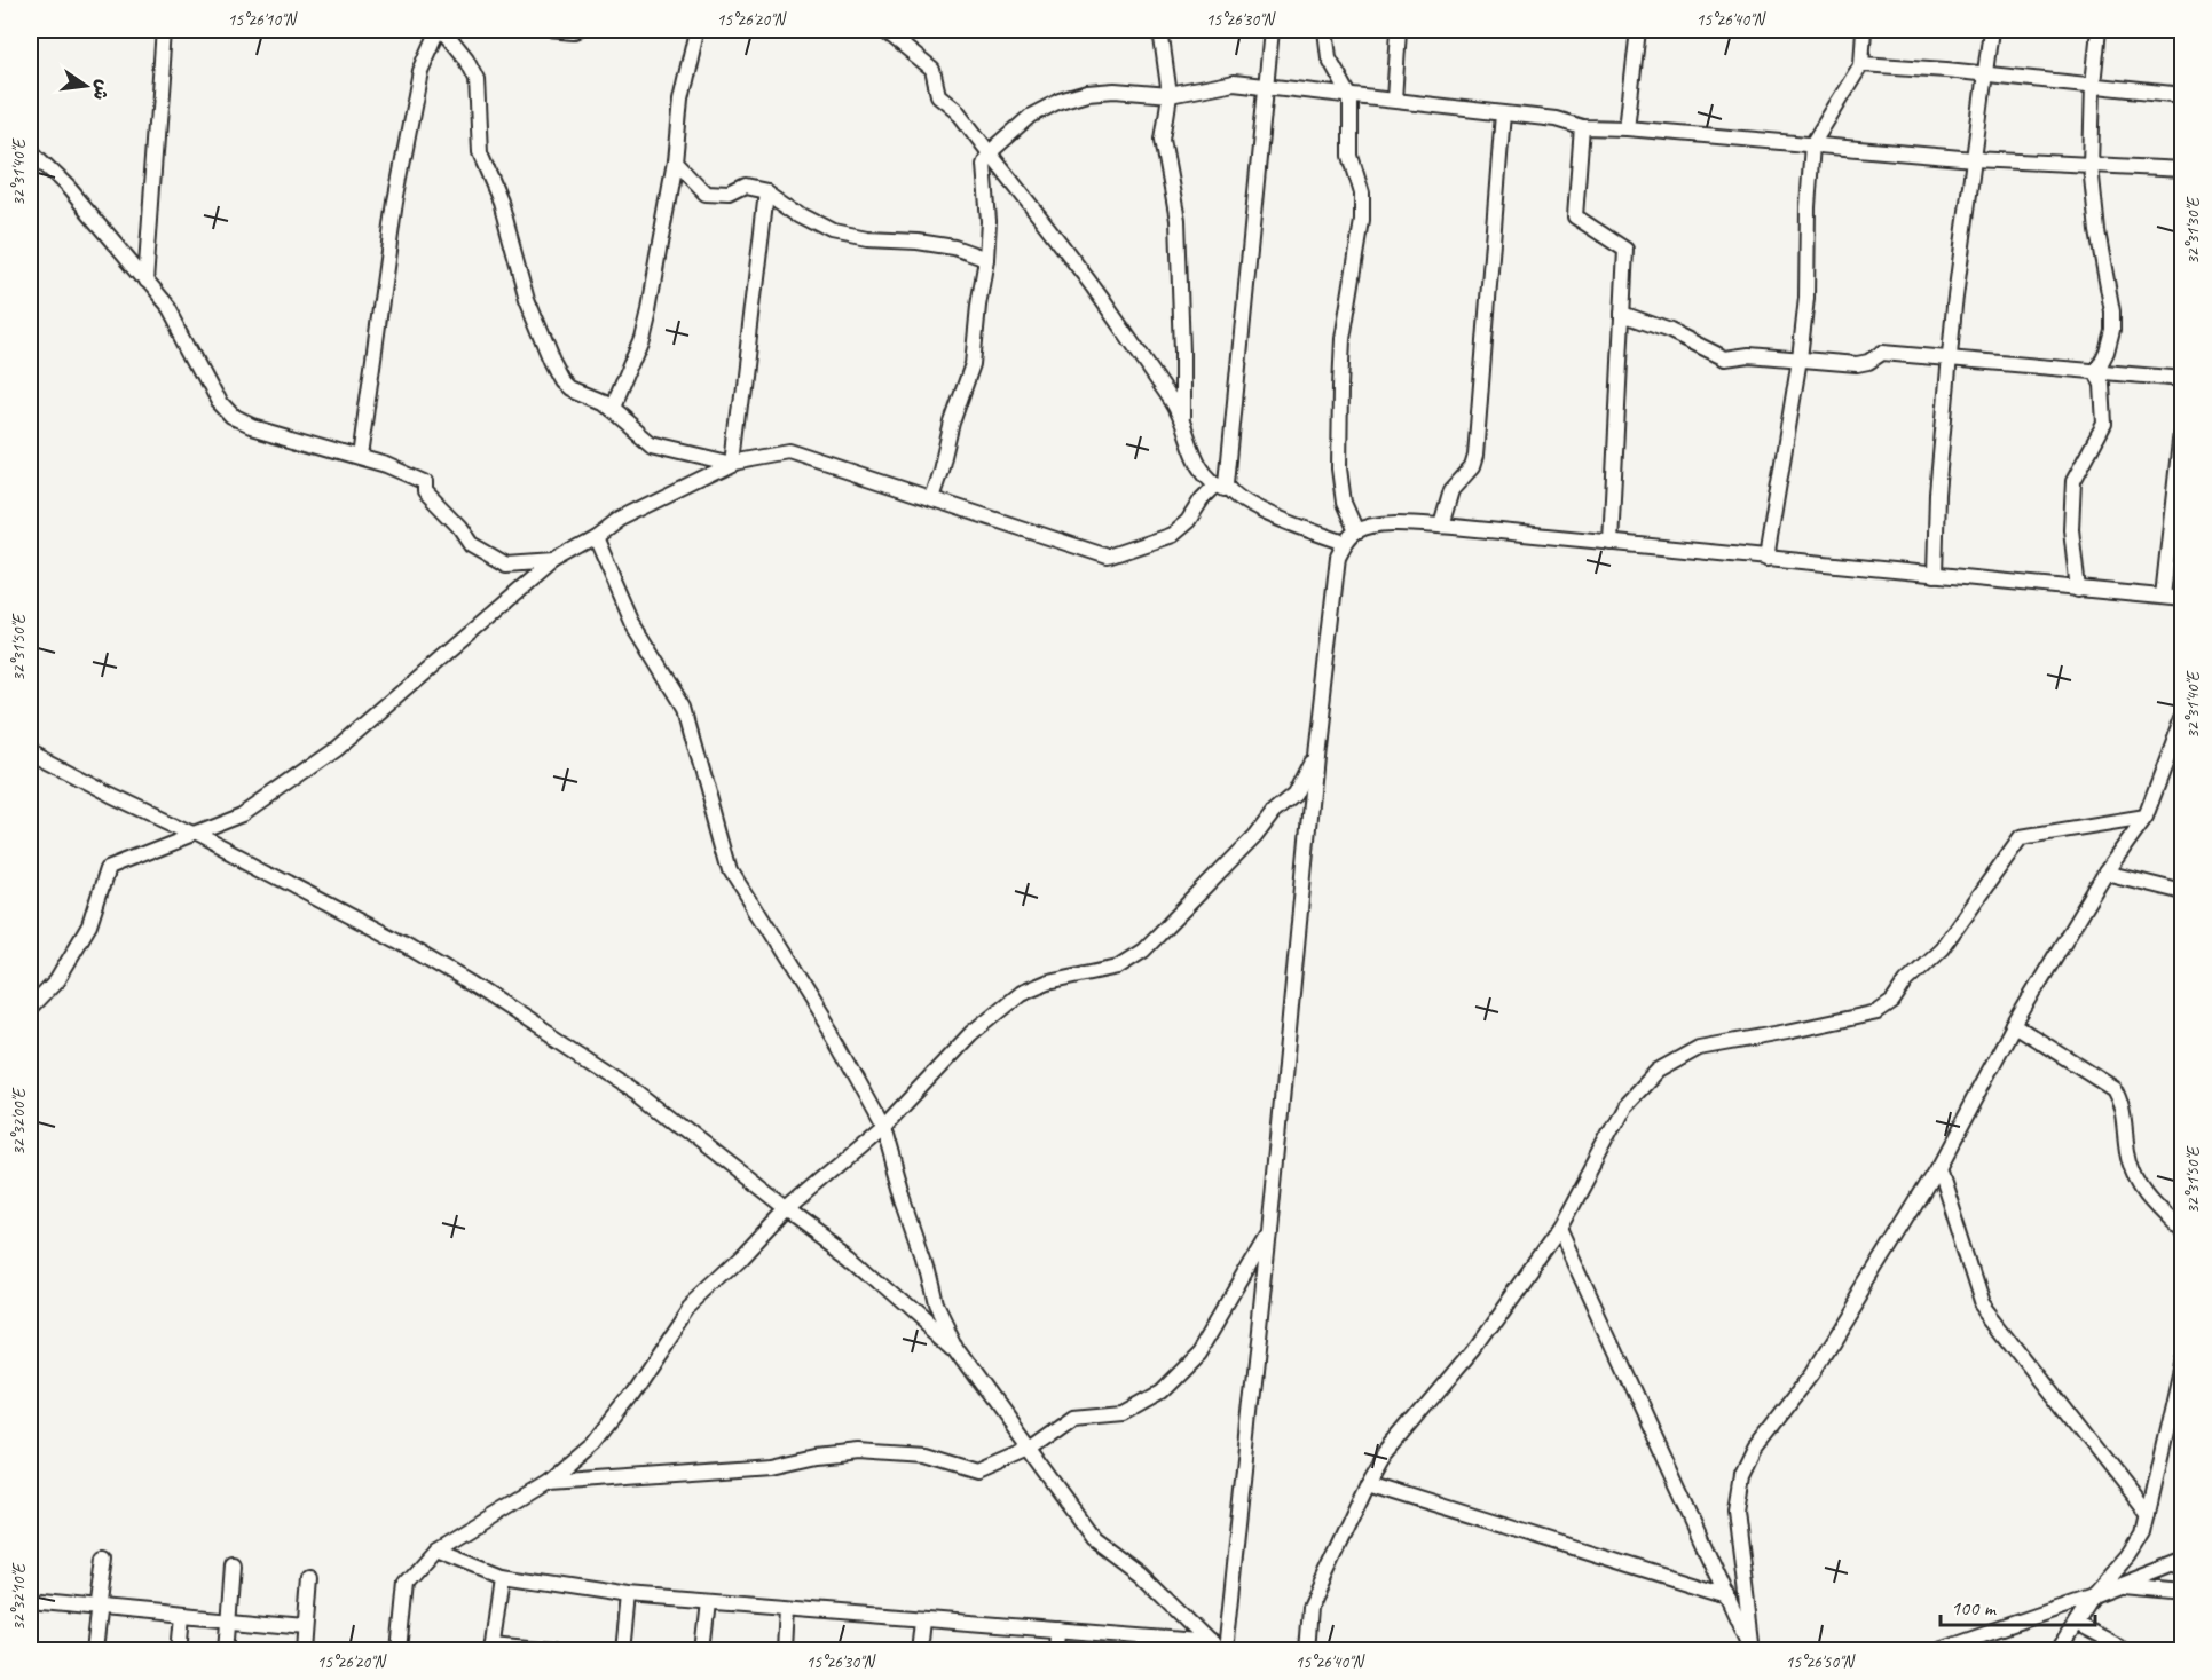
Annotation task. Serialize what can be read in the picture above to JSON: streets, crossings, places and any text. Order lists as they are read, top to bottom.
{
  "scale_bar": "100 m",
  "north": "right",
  "coordinates": [
    "15°26'10\"N",
    "15°26'20\"N",
    "15°26'30\"N",
    "15°26'40\"N",
    "32°31'40\"E",
    "32°31'30\"E",
    "32°31'50\"E",
    "32°32'00\"E",
    "32°32'10\"E",
    "15°26'50\"N"
  ]
}
